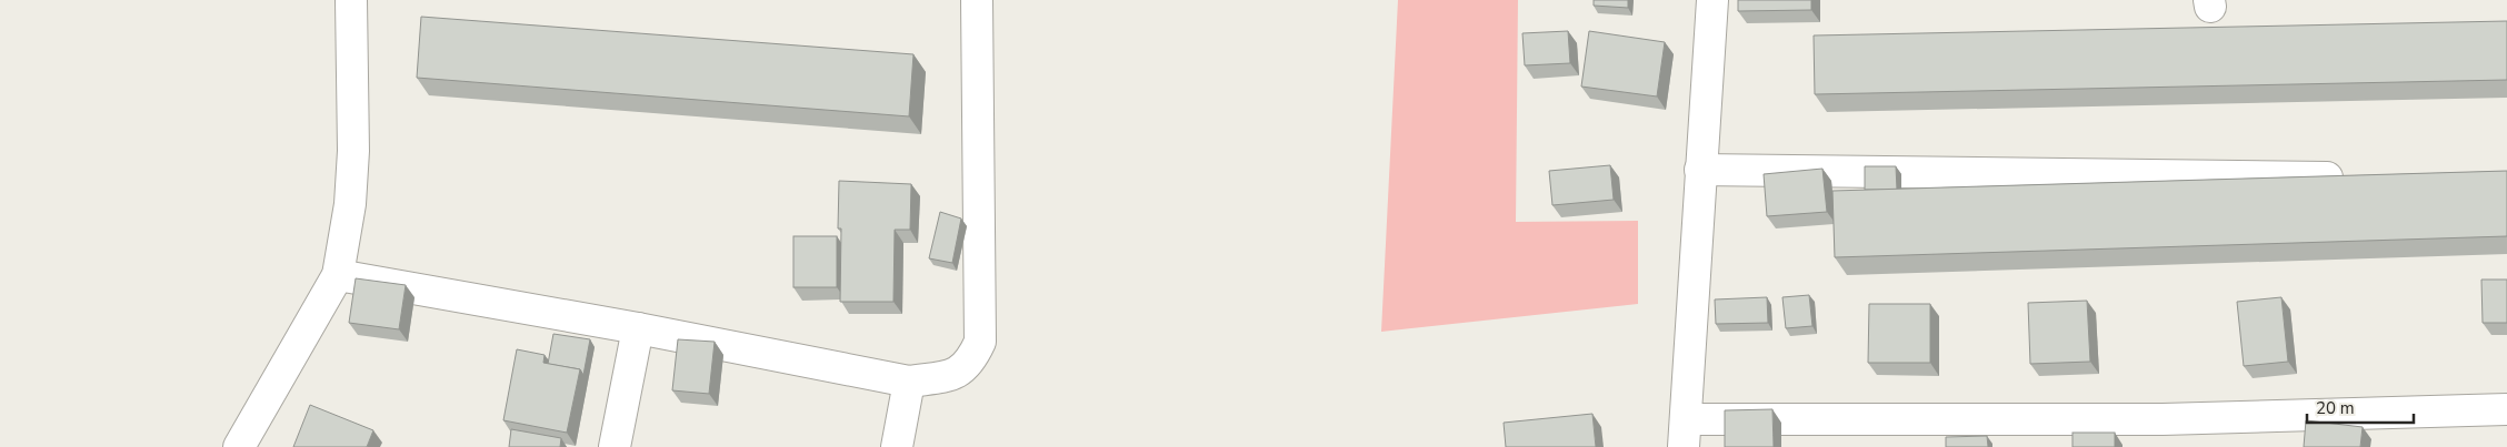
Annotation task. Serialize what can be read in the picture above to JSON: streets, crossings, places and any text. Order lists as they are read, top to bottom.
{
  "scale_bar": "20 m"
}
